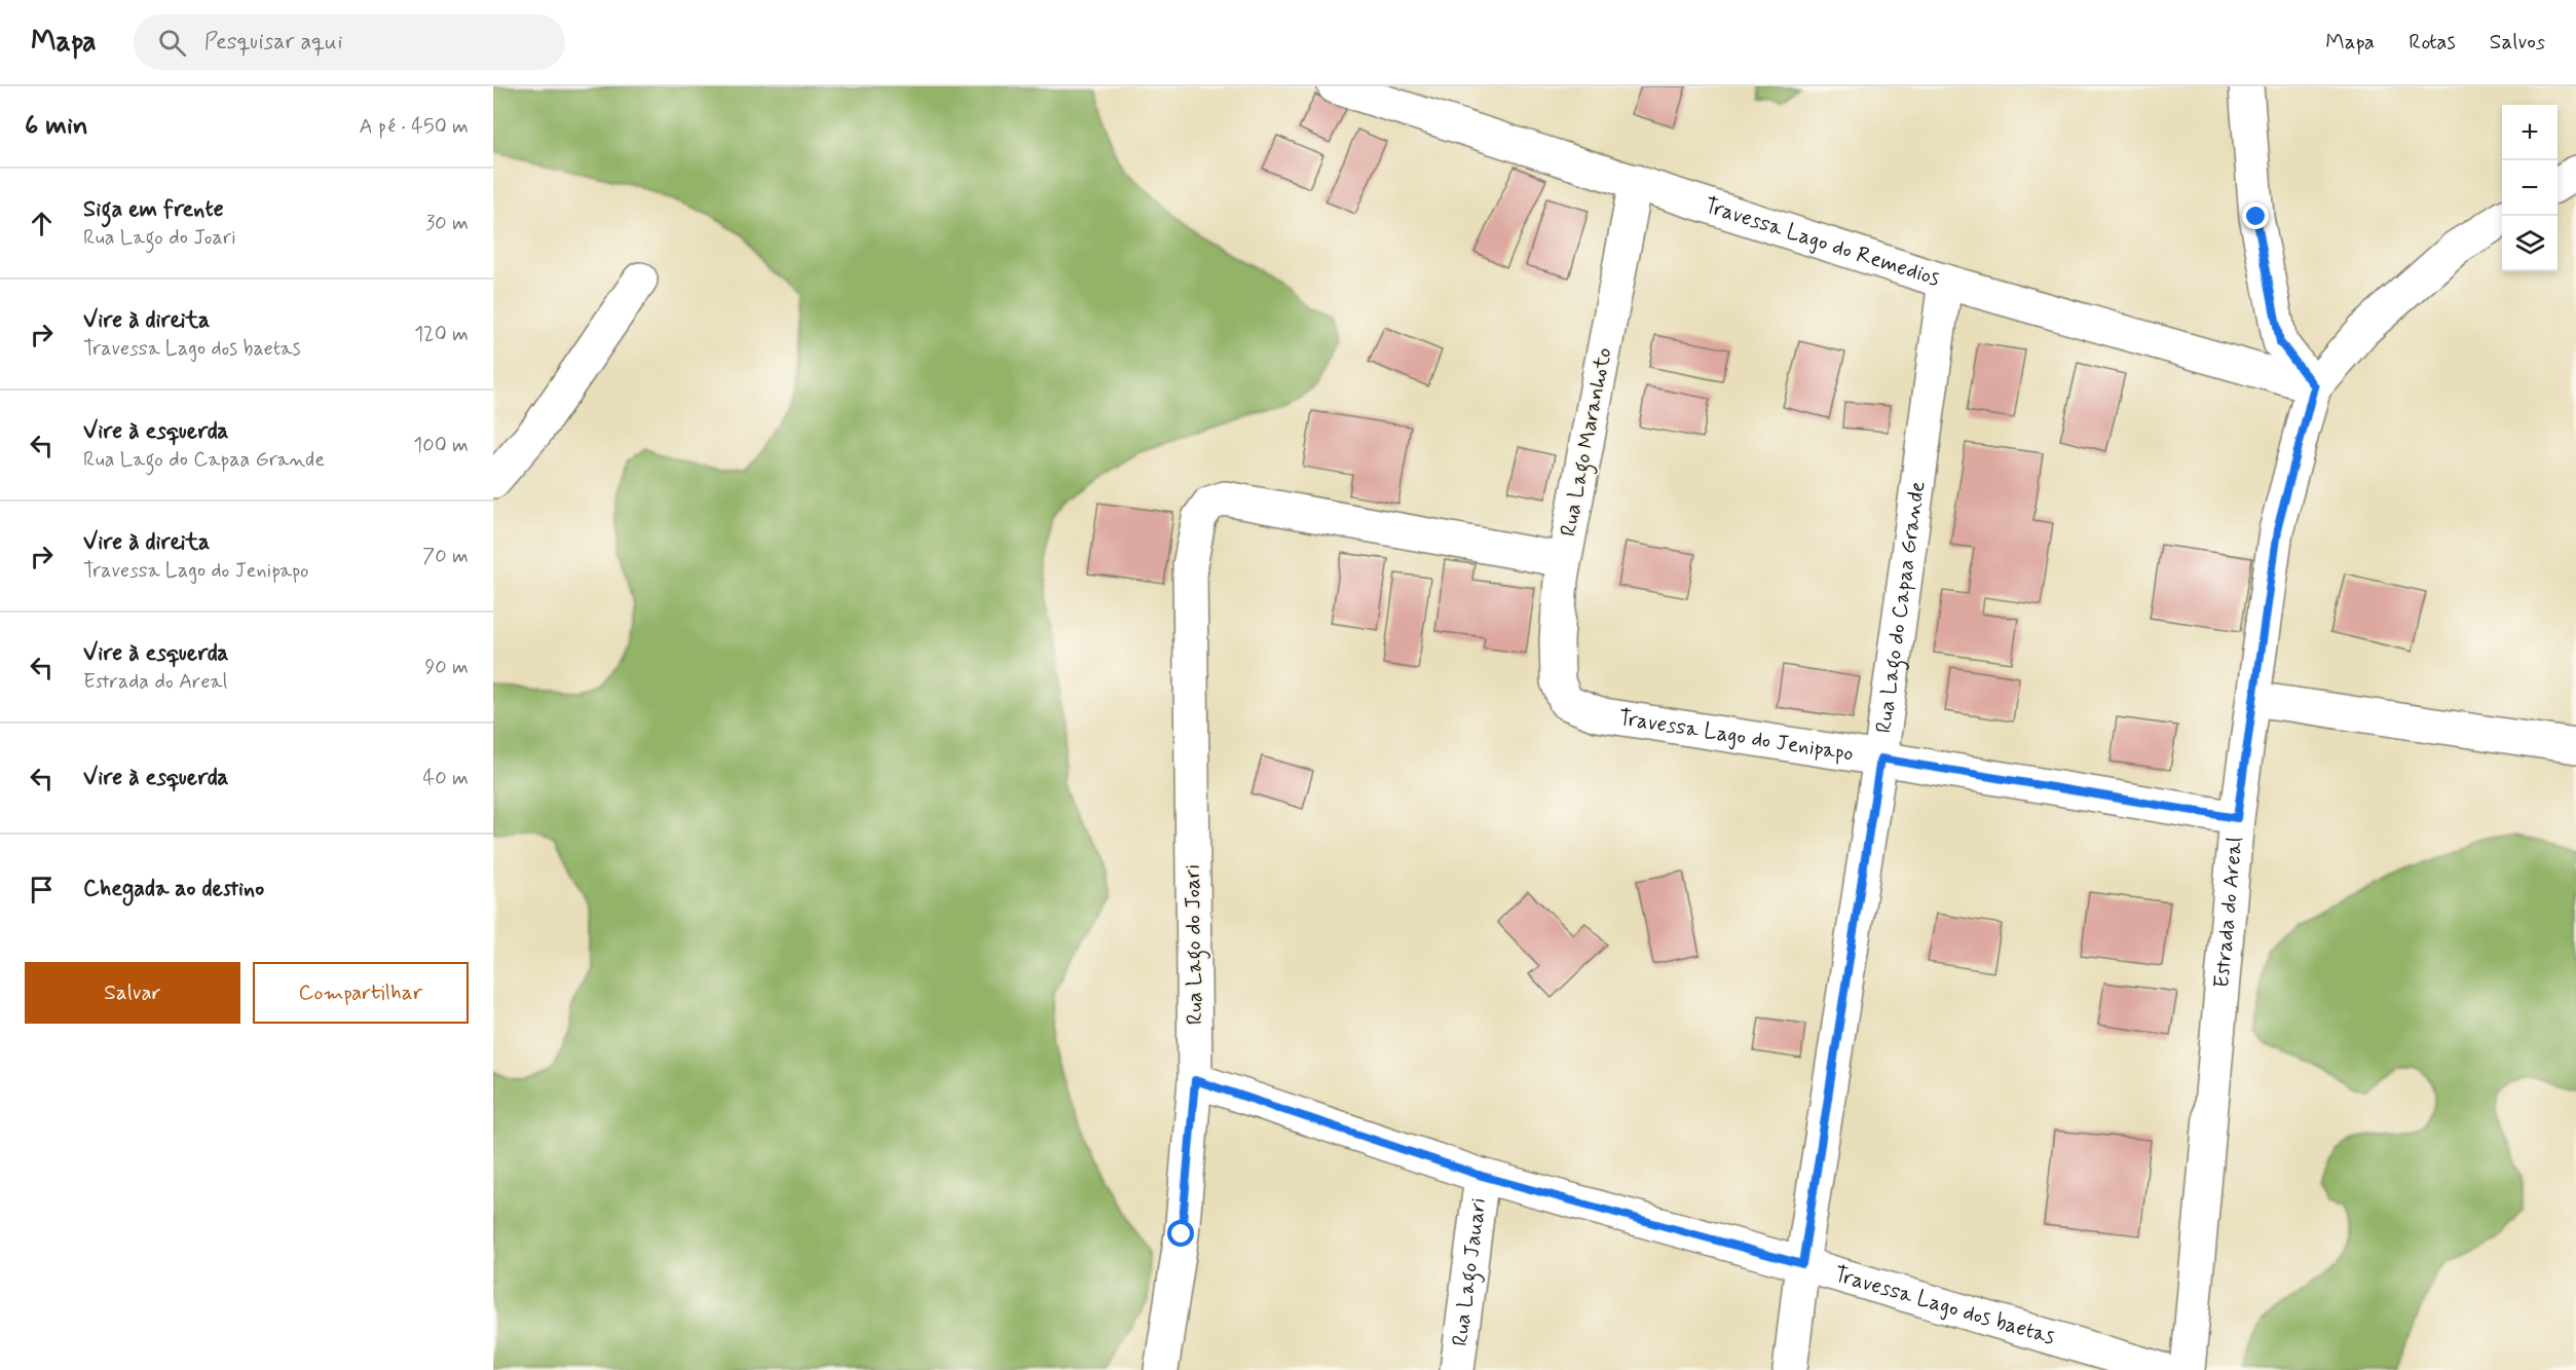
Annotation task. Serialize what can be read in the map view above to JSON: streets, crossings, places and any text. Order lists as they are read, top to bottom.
{
  "streets": {
    "street": [
      "Travessa Lago do Remedios",
      "Rua Lago Maranhoto",
      "Rua Lago do Capaa Grande",
      "Travessa Lago do Jenipapo",
      "Estrada do Areal",
      "Rua Lago do Joari",
      "Rua Lago Jauari",
      "Travessa Lago dos baetas"
    ]
  },
  "crossings": [
    ["Travessa Lago do Remedios", "Rua Lago Maranhoto"],
    ["Travessa Lago do Remedios", "Rua Lago do Capaa Grande"],
    ["Travessa Lago do Remedios", "Estrada do Areal"],
    ["Rua Lago Maranhoto", "Travessa Lago do Jenipapo"],
    ["Rua Lago Maranhoto", "Rua Lago do Joari"],
    ["Rua Lago do Capaa Grande", "Travessa Lago do Jenipapo"],
    ["Rua Lago do Capaa Grande", "Travessa Lago dos baetas"],
    ["Travessa Lago do Jenipapo", "Estrada do Areal"],
    ["Rua Lago do Joari", "Travessa Lago dos baetas"],
    ["Rua Lago Jauari", "Travessa Lago dos baetas"]
  ],
  "page": {
    "header": "Mapa",
    "search": "Pesquisar aqui",
    "nav": ["Mapa", "Rotas", "Salvos"],
    "heading": ["6 min", "A pé · 450 m"],
    "map_buttons": ["+", "−"],
    "list": [
      ["Siga em frente", "Rua Lago do Joari", "30 m"],
      ["Vire à direita", "Travessa Lago dos baetas", "120 m"],
      ["Vire à esquerda", "Rua Lago do Capaa Grande", "100 m"],
      ["Vire à direita", "Travessa Lago do Jenipapo", "70 m"],
      ["Vire à esquerda", "Estrada do Areal", "90 m"],
      ["Vire à esquerda", "40 m"],
      "Chegada ao destino"
    ],
    "buttons": ["Salvar", "Compartilhar"]
  }
}
